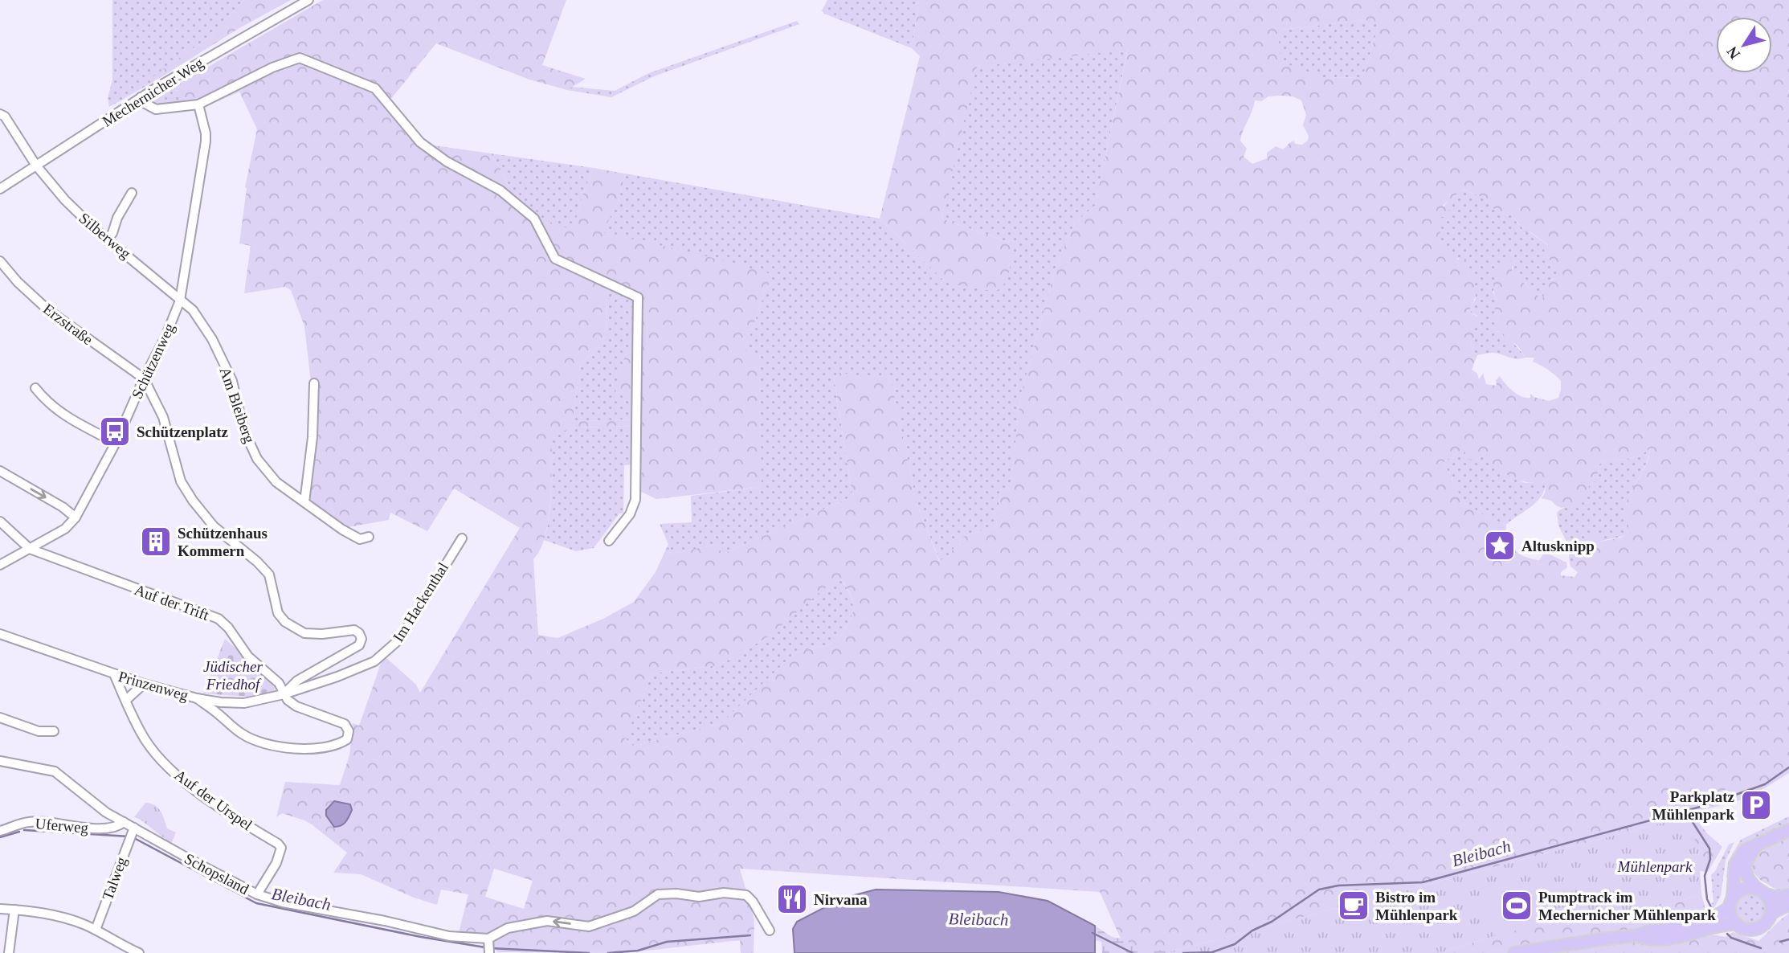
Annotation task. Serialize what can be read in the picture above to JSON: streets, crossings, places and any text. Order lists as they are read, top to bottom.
{
  "streets": {
    "street": [
      "Mechernicher Weg",
      "Silberweg",
      "Erzstraße",
      "Schützenweg",
      "Am Bleiberg",
      "Auf der Trift",
      "Im Hackenthal",
      "Prinzenweg",
      "Auf der Urspel",
      "Uferweg",
      "Schopsland",
      "Talweg"
    ]
  },
  "crossings": [
    ["Mechernicher Weg", "Silberweg"],
    ["Silberweg", "Schützenweg"],
    ["Silberweg", "Am Bleiberg"],
    ["Erzstraße", "Schützenweg"],
    ["Schützenweg", "Am Bleiberg"],
    ["Schützenweg", "Auf der Trift"],
    ["Auf der Trift", "Prinzenweg"],
    ["Im Hackenthal", "Prinzenweg"],
    ["Prinzenweg", "Auf der Urspel"],
    ["Auf der Urspel", "Schopsland"],
    ["Uferweg", "Schopsland"],
    ["Schopsland", "Talweg"]
  ],
  "water": ["Bleibach"],
  "parks": ["Jüdischer Friedhof", "Mühlenpark"],
  "places": {
    "bus stop": ["Schützenplatz"],
    "building": ["Schützenhaus Kommern"],
    "place": ["Altusknipp"],
    "parking": ["Parkplatz Mühlenpark"],
    "restaurant": ["Nirvana"],
    "cafe": ["Bistro im Mühlenpark"],
    "sports": ["Pumptrack im Mechernicher Mühlenpark"]
  },
  "north": "bottom left"
}
